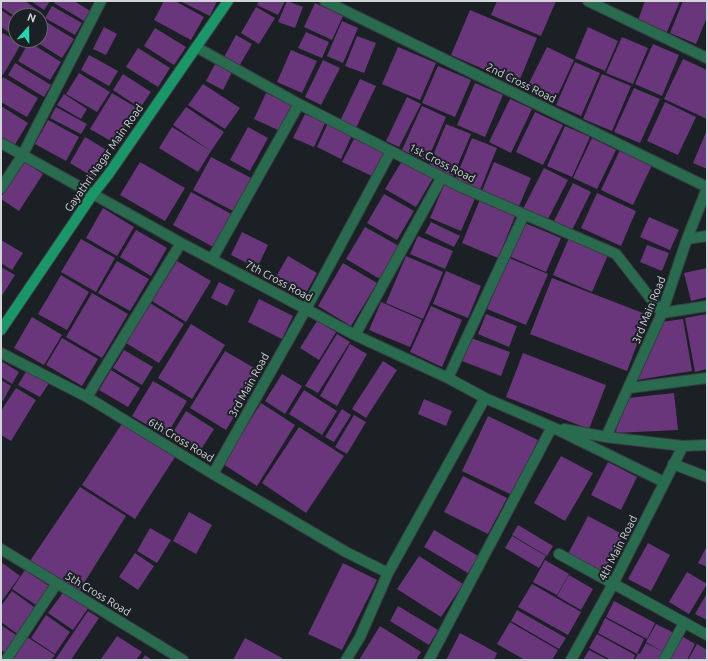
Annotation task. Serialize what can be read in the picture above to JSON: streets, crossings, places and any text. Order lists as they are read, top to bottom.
{
  "streets": {
    "street": [
      "2nd Cross Road",
      "Gayathri Nagar Main Road",
      "1st Cross Road",
      "7th Cross Road",
      "3rd Main Road",
      "6th Cross Road",
      "4th Main Road",
      "5th Cross Road"
    ]
  },
  "crossings": [
    ["2nd Cross Road", "3rd Main Road"],
    ["Gayathri Nagar Main Road", "1st Cross Road"],
    ["Gayathri Nagar Main Road", "7th Cross Road"],
    ["1st Cross Road", "3rd Main Road"],
    ["7th Cross Road", "3rd Main Road"],
    ["3rd Main Road", "6th Cross Road"]
  ],
  "north": "top"
}
